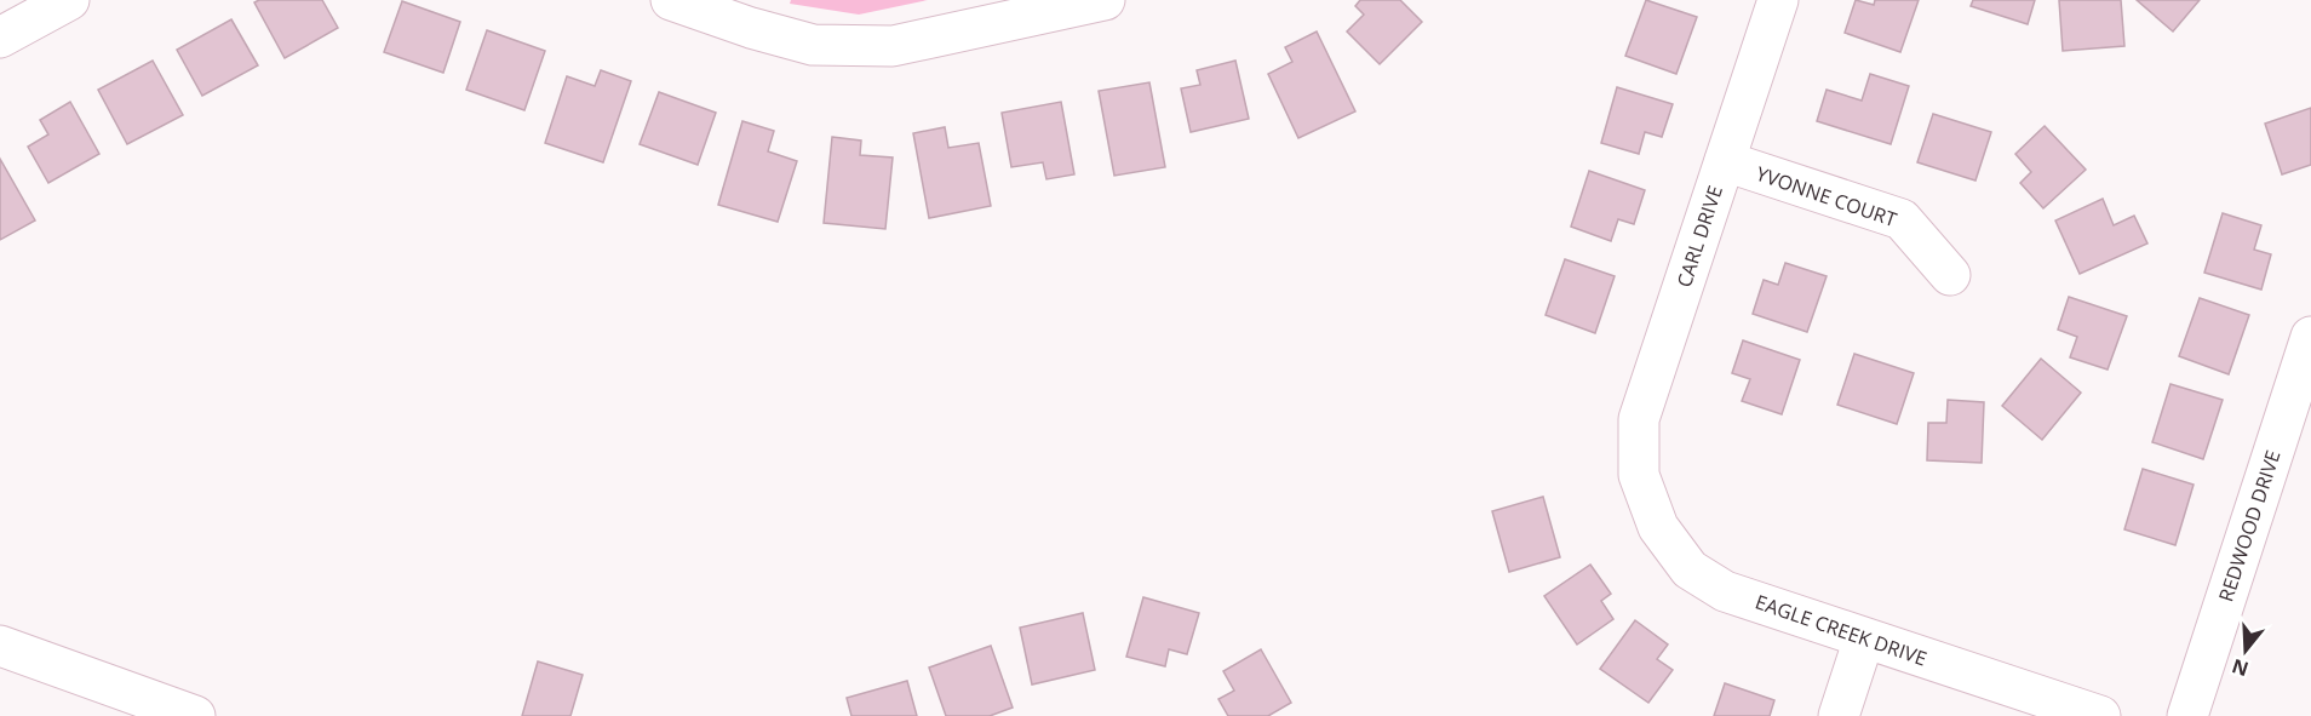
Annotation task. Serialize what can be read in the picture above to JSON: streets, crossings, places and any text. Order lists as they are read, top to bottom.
{
  "streets": {
    "street": [
      "YVONNE COURT",
      "CARL DRIVE",
      "REDWOOD DRIVE",
      "EAGLE CREEK DRIVE"
    ]
  },
  "crossings": [
    ["YVONNE COURT", "CARL DRIVE"],
    ["CARL DRIVE", "EAGLE CREEK DRIVE"]
  ],
  "north": "bottom"
}
